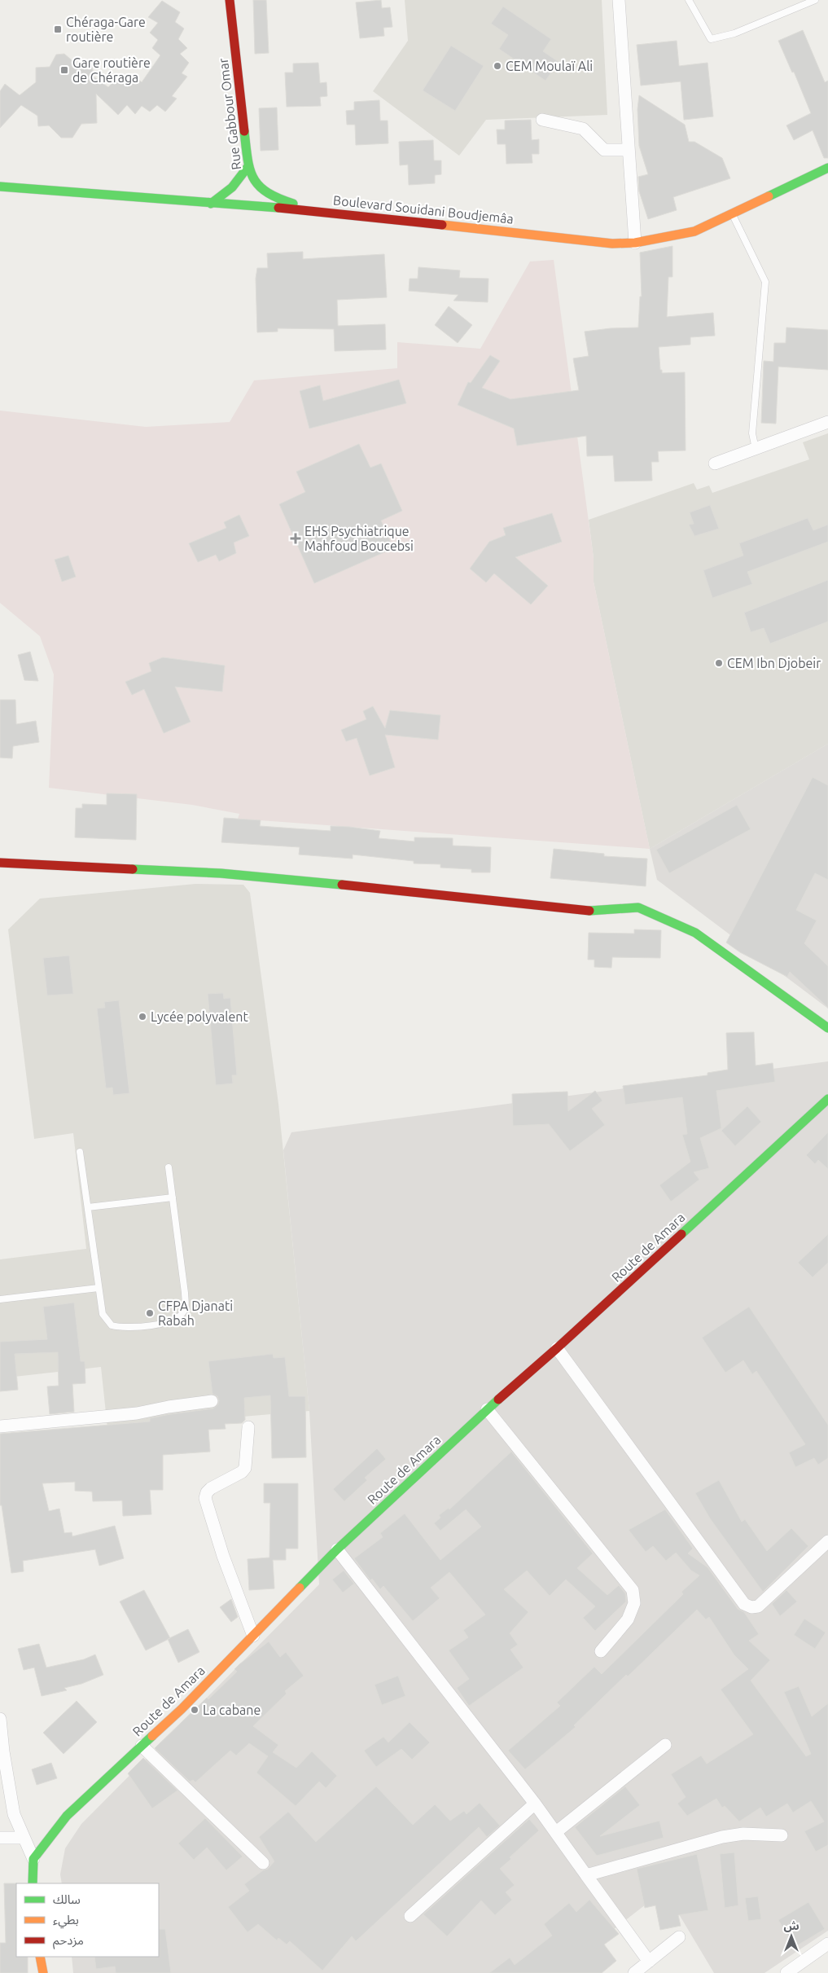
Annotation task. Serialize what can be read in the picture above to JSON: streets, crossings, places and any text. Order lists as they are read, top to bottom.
{
  "streets": {
    "street": ["Rue Gabbour Omar", "Boulevard Souidani Boudjemâa", "Route de Amara"]
  },
  "crossings": [
    ["Rue Gabbour Omar", "Boulevard Souidani Boudjemâa"]
  ],
  "places": {
    "transit": ["Chéraga-Gare routière", "Gare routière de Chéraga"],
    "other": [
      "CEM Moulaï Ali",
      "CEM Ibn Djobeir",
      "Lycée polyvalent",
      "CFPA Djanati Rabah",
      "La cabane"
    ],
    "health": ["EHS Psychiatrique Mahfoud Boucebsi"]
  },
  "legend": ["سالك", "بطيء", "مزدحم"],
  "north": "top"
}
